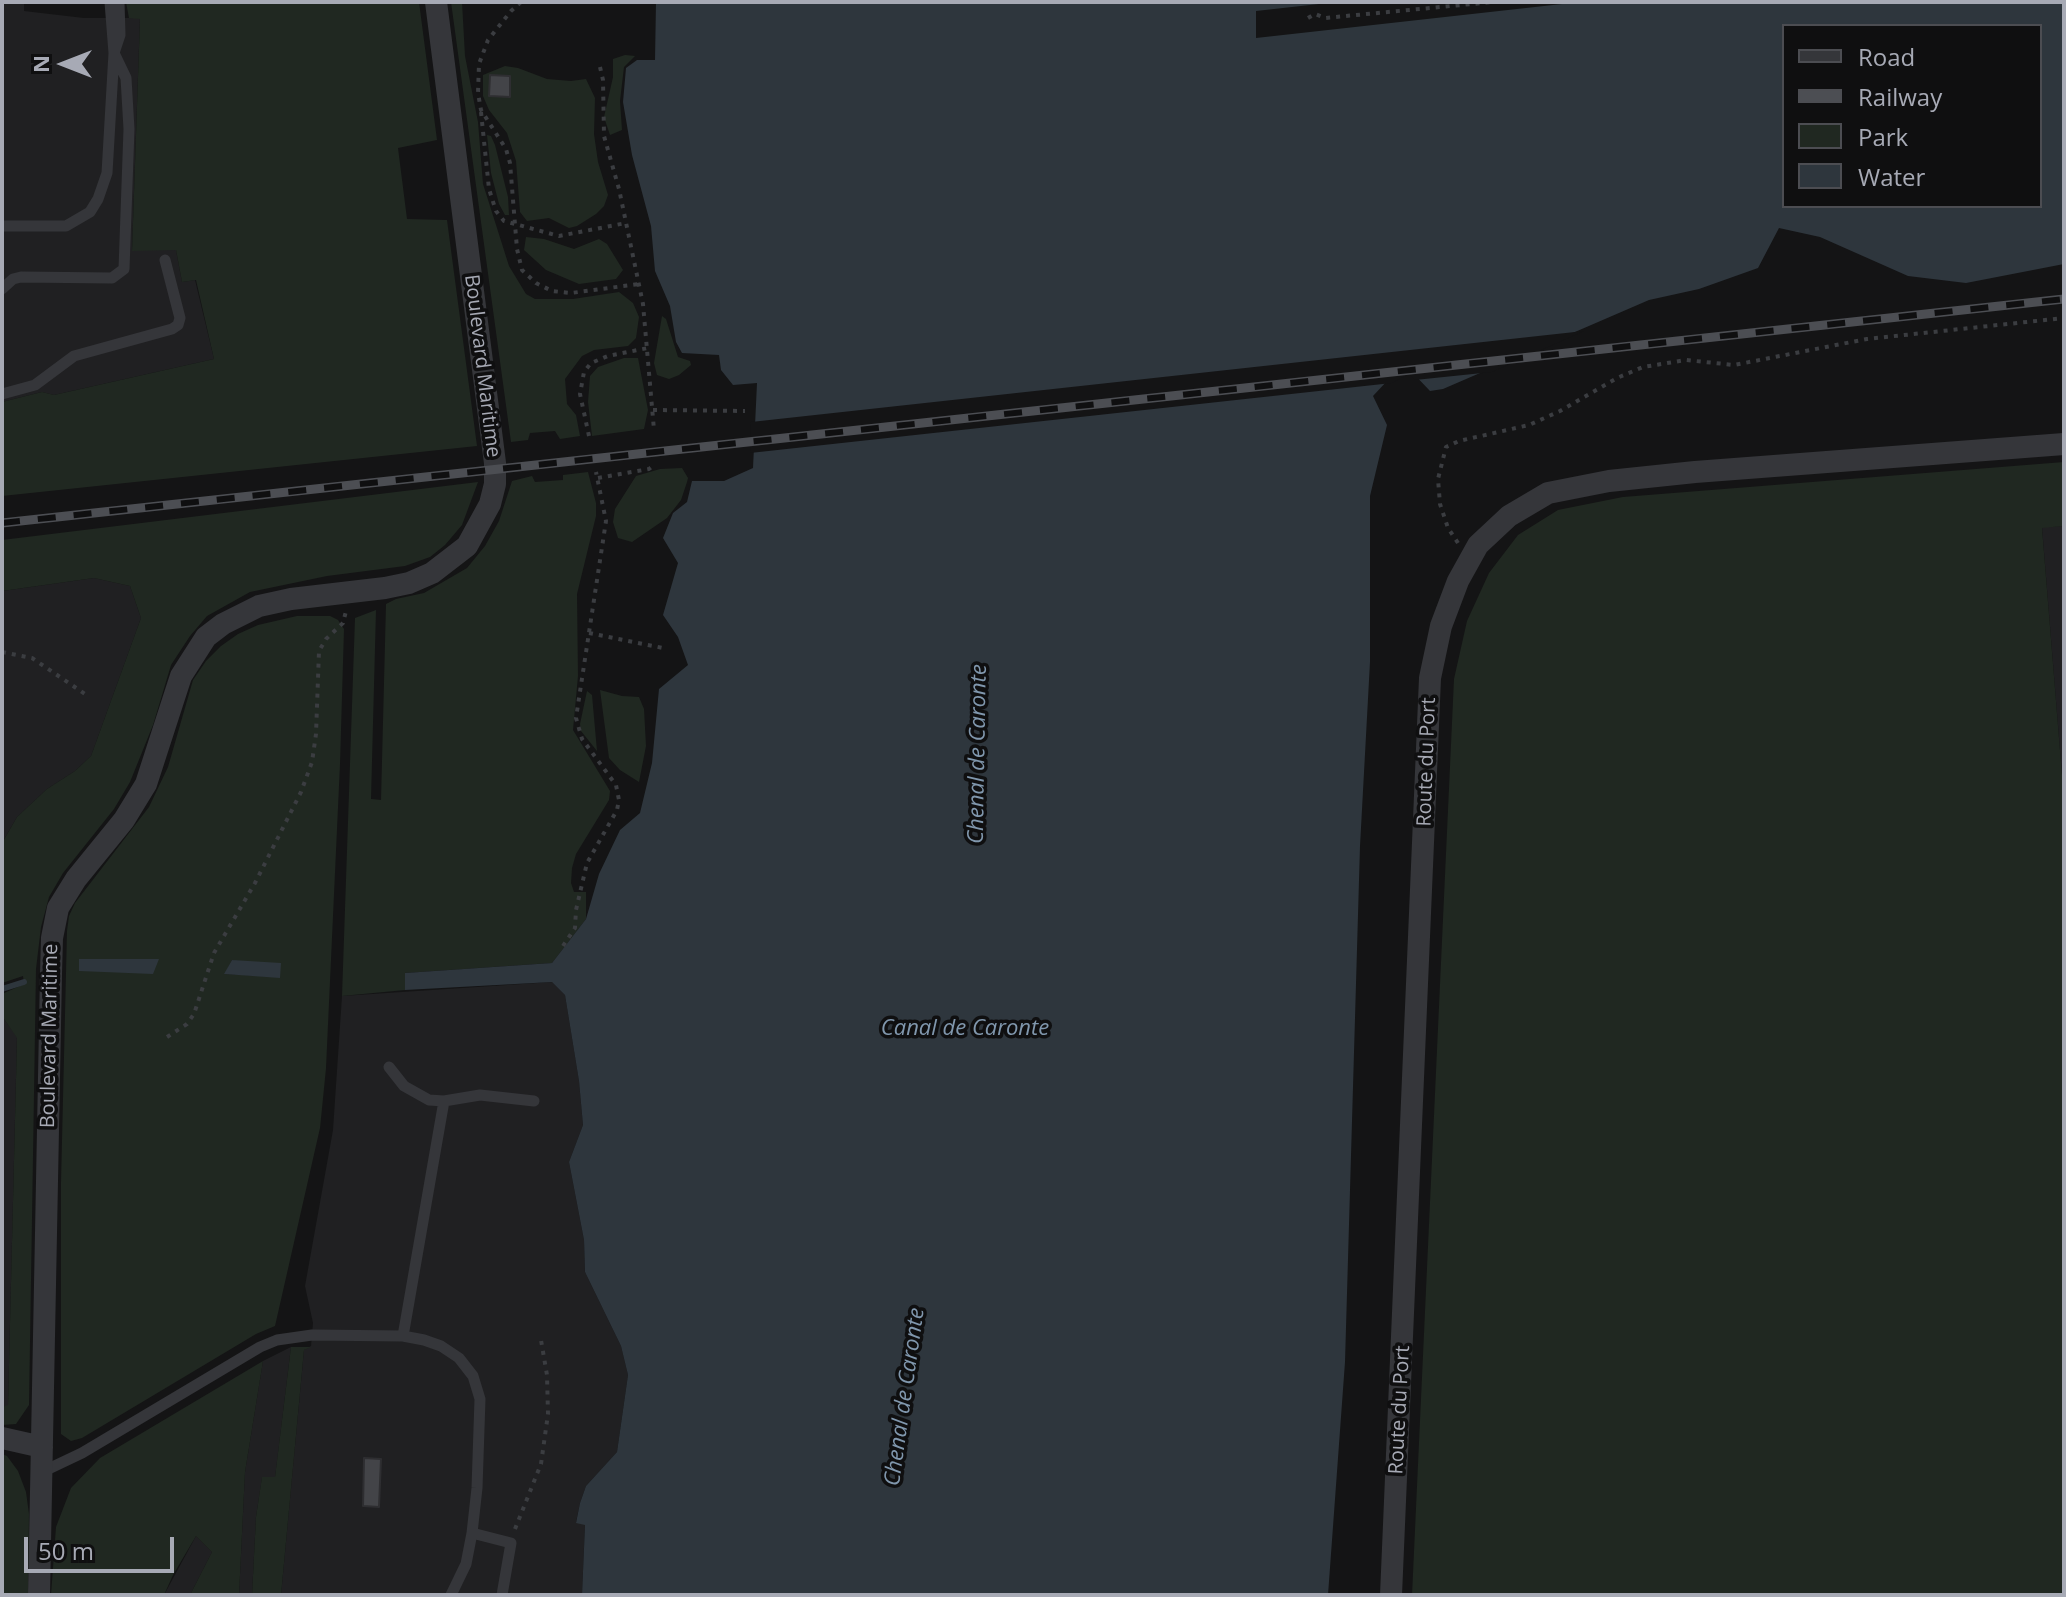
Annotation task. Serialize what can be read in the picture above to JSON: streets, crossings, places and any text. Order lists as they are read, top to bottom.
{
  "streets": {
    "street": ["Boulevard Maritime", "Route du Port"]
  },
  "water": ["Chenal de Caronte", "Canal de Caronte"],
  "legend": [
    "Road",
    "Railway",
    "Park",
    "Water"
  ],
  "scale_bar": "50 m",
  "north": "left"
}
